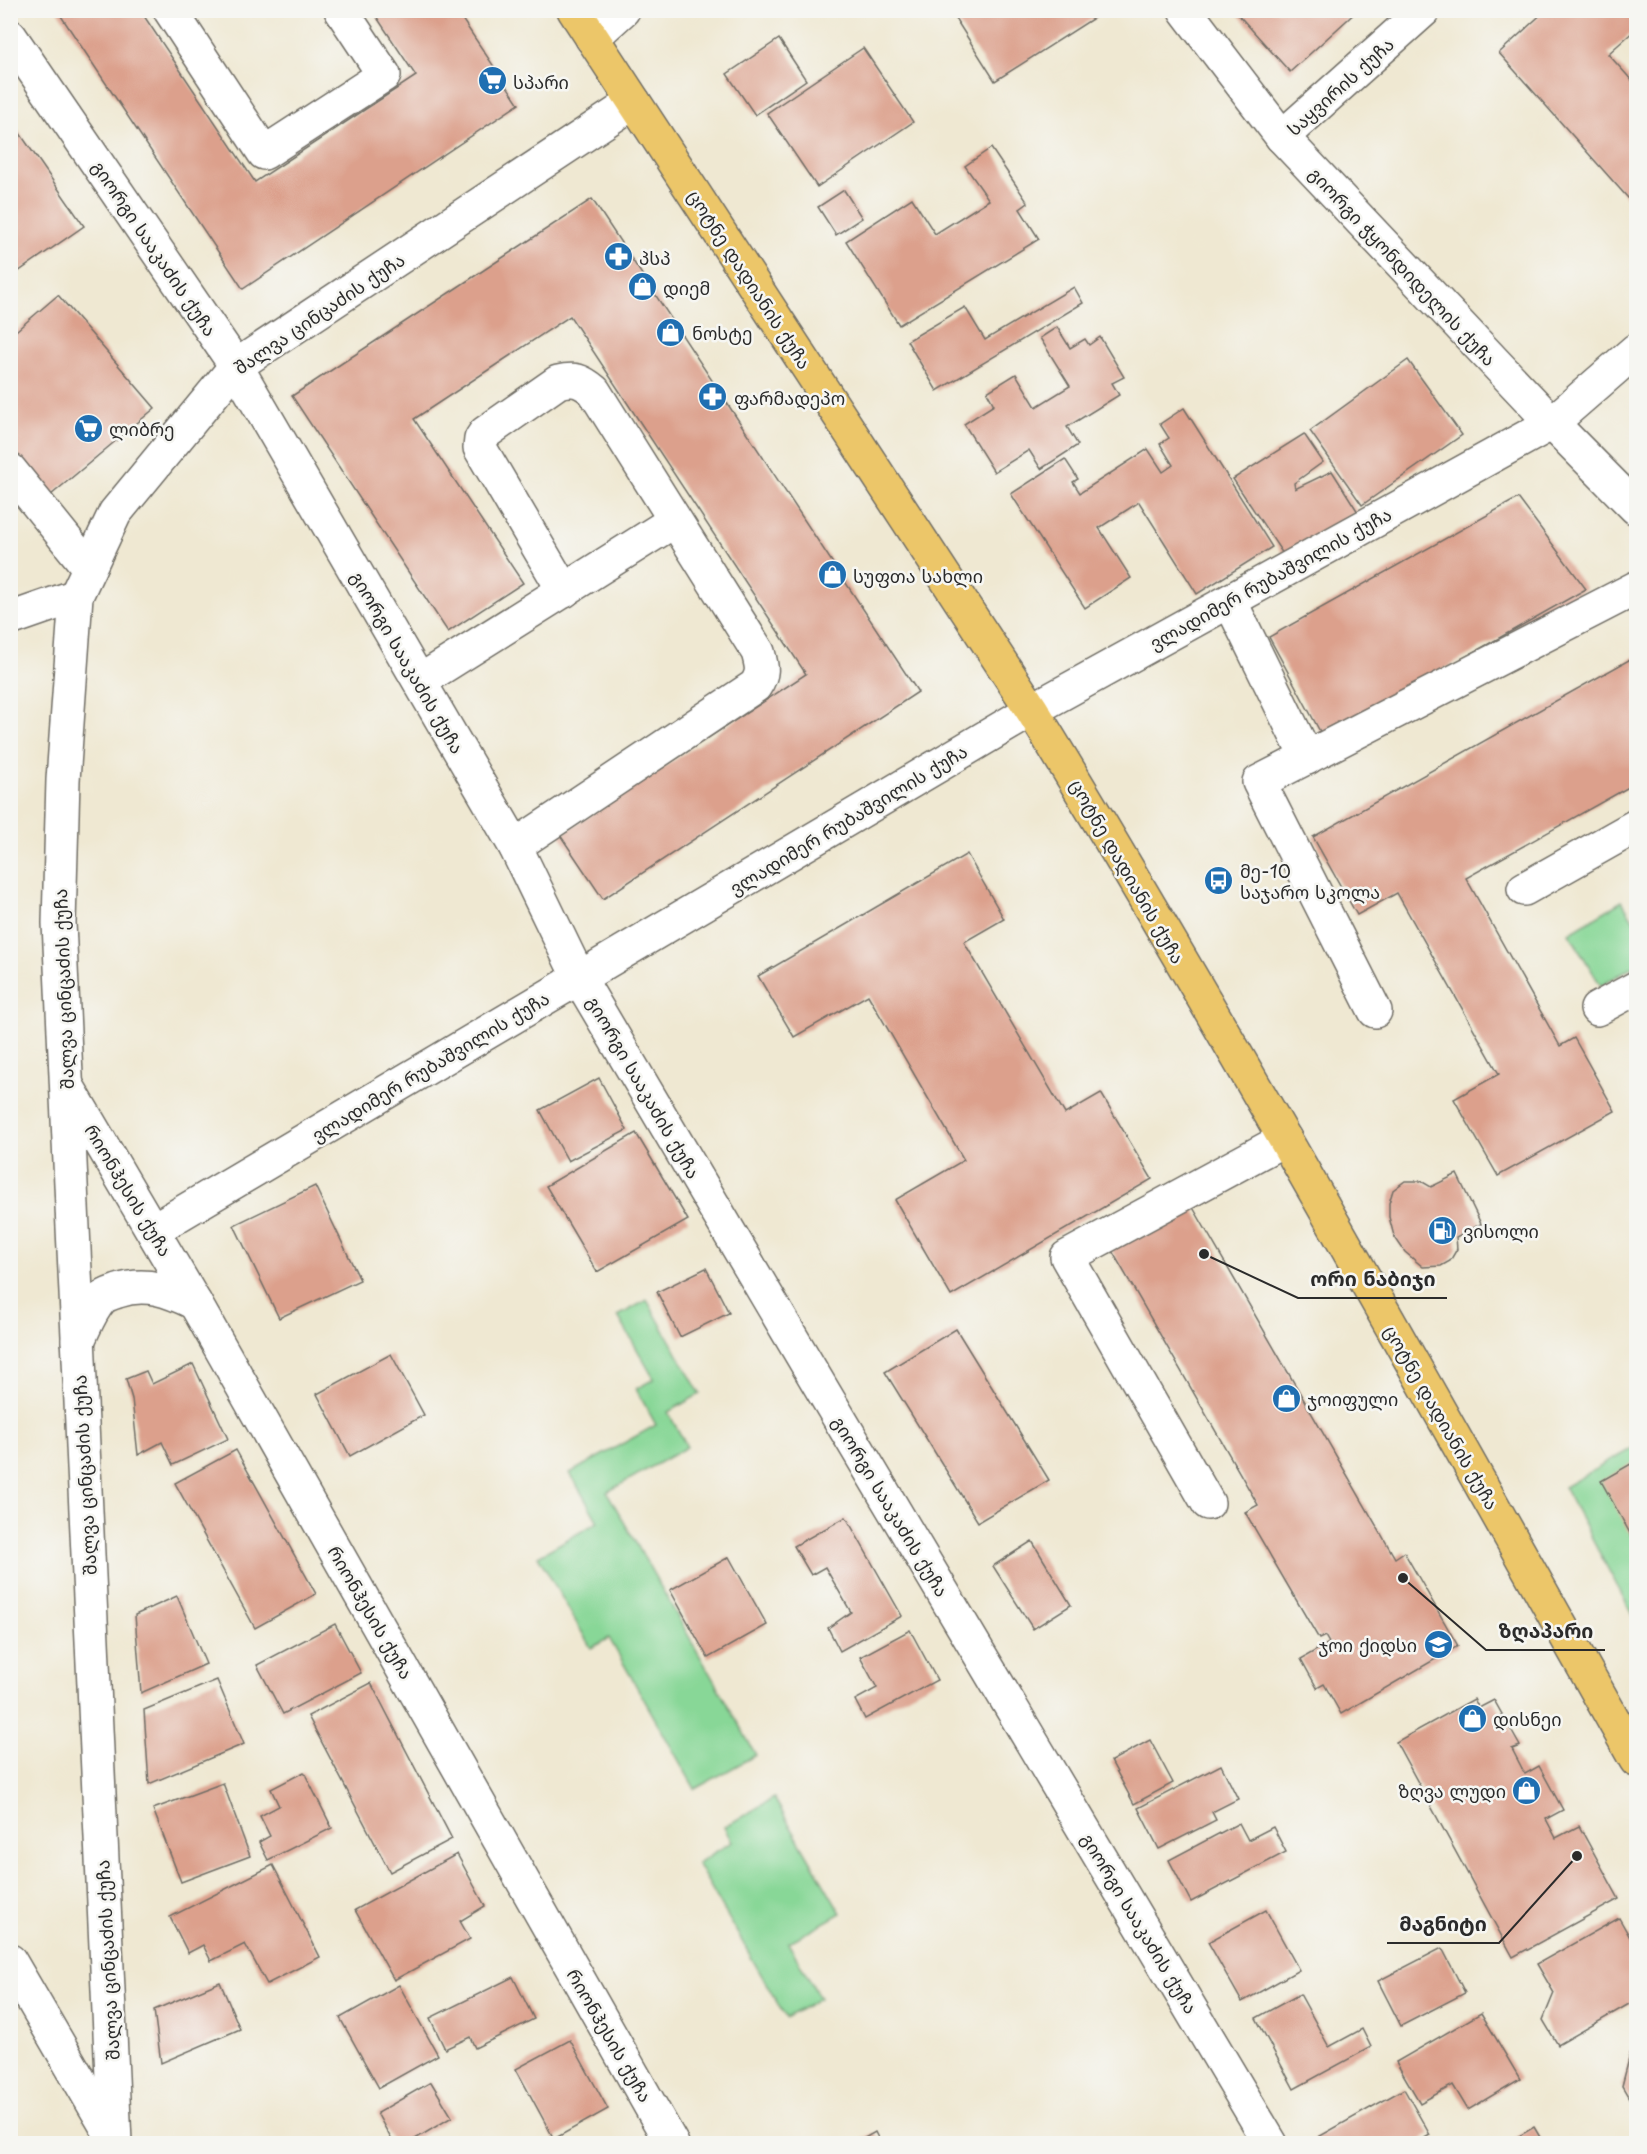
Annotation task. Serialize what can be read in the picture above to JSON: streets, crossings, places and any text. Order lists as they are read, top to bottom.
{
  "streets": {
    "main road": ["ცოტნე დადიანის ქუჩა"],
    "street": [
      "საყვირის ქუჩა",
      "გიორგი სააკაძის ქუჩა",
      "გიორგი ჭყონდიდელის ქუჩა",
      "შალვა ცინცაძის ქუჩა",
      "ვლადიმერ რუბაშვილის ქუჩა",
      "რიონჰესის ქუჩა"
    ]
  },
  "crossings": [
    ["საყვირის ქუჩა", "გიორგი ჭყონდიდელის ქუჩა"],
    ["გიორგი სააკაძის ქუჩა", "შალვა ცინცაძის ქუჩა"],
    ["გიორგი სააკაძის ქუჩა", "ვლადიმერ რუბაშვილის ქუჩა"],
    ["გიორგი ჭყონდიდელის ქუჩა", "ვლადიმერ რუბაშვილის ქუჩა"],
    ["ცოტნე დადიანის ქუჩა", "შალვა ცინცაძის ქუჩა"],
    ["ცოტნე დადიანის ქუჩა", "ვლადიმერ რუბაშვილის ქუჩა"],
    ["შალვა ცინცაძის ქუჩა", "რიონჰესის ქუჩა"],
    ["ვლადიმერ რუბაშვილის ქუჩა", "რიონჰესის ქუჩა"]
  ],
  "places": {
    "supermarket": ["სპარი", "ლიბრე"],
    "pharmacy": ["პსპ", "ფარმადეპო"],
    "shop": [
      "დიემ",
      "ნოსტე",
      "სუფთა სახლი",
      "ჯოიფული",
      "დისნეი",
      "ზღვა ლუდი"
    ],
    "bus stop": ["მე-10 საჯარო სკოლა"],
    "fuel station": ["ვისოლი"],
    "other": ["ორი ნაბიჯი", "ზღაპარი", "მაგნიტი"],
    "school or university": ["ჯოი ქიდსი"]
  }
}
